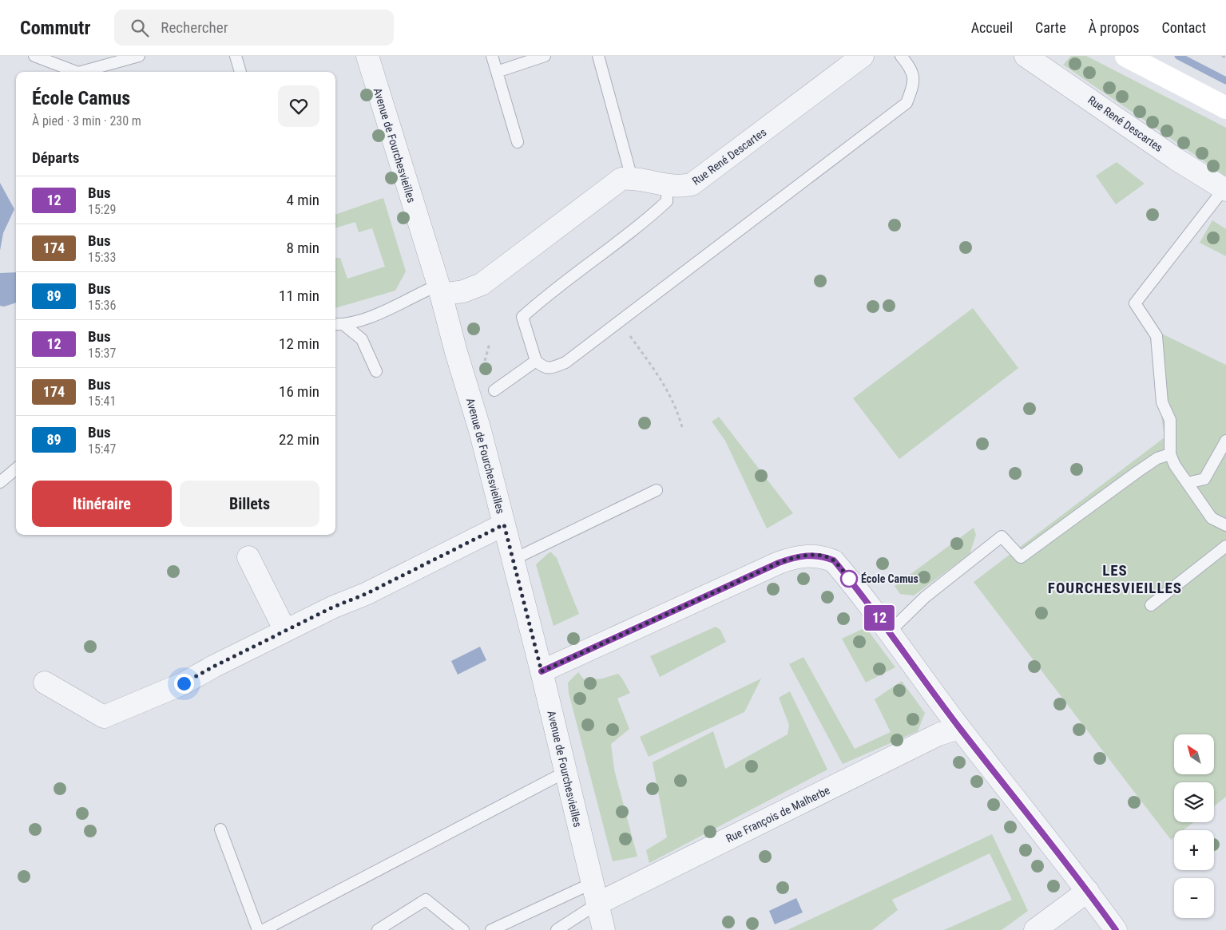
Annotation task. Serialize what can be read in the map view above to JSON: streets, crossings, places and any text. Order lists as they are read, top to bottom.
{
  "streets": {
    "street": ["Rue René Descartes", "Avenue de Fourchesvieilles", "Rue François de Malherbe"]
  },
  "crossings": [
    ["Avenue de Fourchesvieilles", "Rue François de Malherbe"]
  ],
  "districts": ["LES FOURCHESVIEILLES"],
  "places": ["École Camus"],
  "lines": ["bus line 12"],
  "north": "top left",
  "page": {
    "header": "Commutr",
    "search": "Rechercher",
    "nav": [
      "Accueil",
      "Carte",
      "À propos",
      "Contact"
    ],
    "on_map": "12",
    "heading": [
      ["École Camus", "À pied · 3 min · 230 m"],
      "Départs"
    ],
    "list": [
      {
        "mark": "12",
        "name": "Bus",
        "note": "15:29",
        "value": "4 min"
      },
      {
        "mark": "174",
        "name": "Bus",
        "note": "15:33",
        "value": "8 min"
      },
      {
        "mark": "89",
        "name": "Bus",
        "note": "15:36",
        "value": "11 min"
      },
      {
        "mark": "12",
        "name": "Bus",
        "note": "15:37",
        "value": "12 min"
      },
      {
        "mark": "174",
        "name": "Bus",
        "note": "15:41",
        "value": "16 min"
      },
      {
        "mark": "89",
        "name": "Bus",
        "note": "15:47",
        "value": "22 min"
      }
    ],
    "buttons": ["Itinéraire", "Billets"],
    "map_buttons": ["+", "−"]
  }
}
